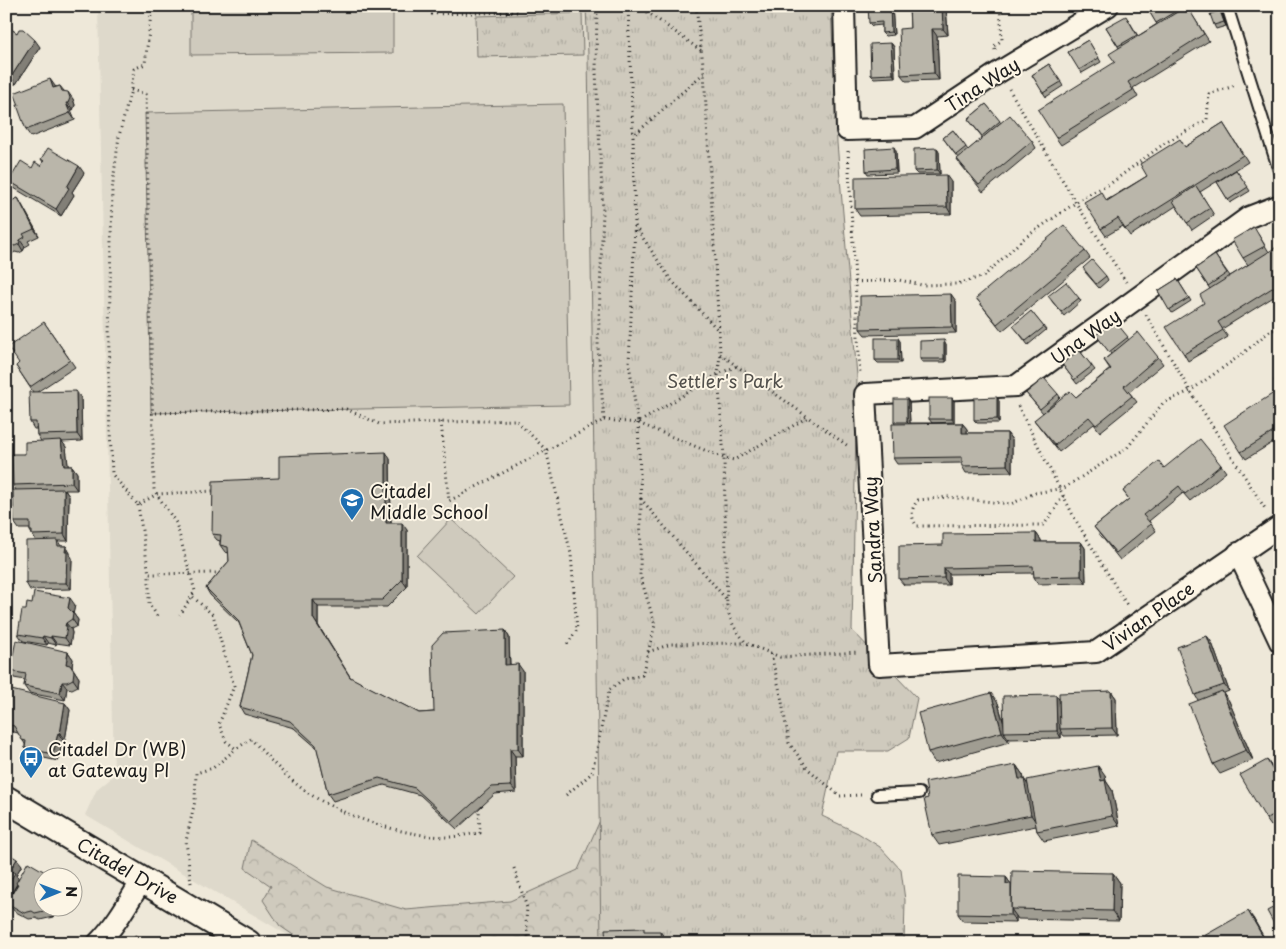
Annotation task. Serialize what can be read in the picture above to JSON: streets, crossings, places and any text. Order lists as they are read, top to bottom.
{
  "streets": {
    "street": [
      "Tina Way",
      "Una Way",
      "Sandra Way",
      "Vivian Place",
      "Citadel Drive"
    ]
  },
  "crossings": [
    ["Sandra Way", "Vivian Place"]
  ],
  "parks": ["Settler's Park"],
  "places": {
    "school or university": ["Citadel Middle School"],
    "bus stop": ["Citadel Dr (WB) at Gateway Pl"]
  },
  "north": "right"
}
